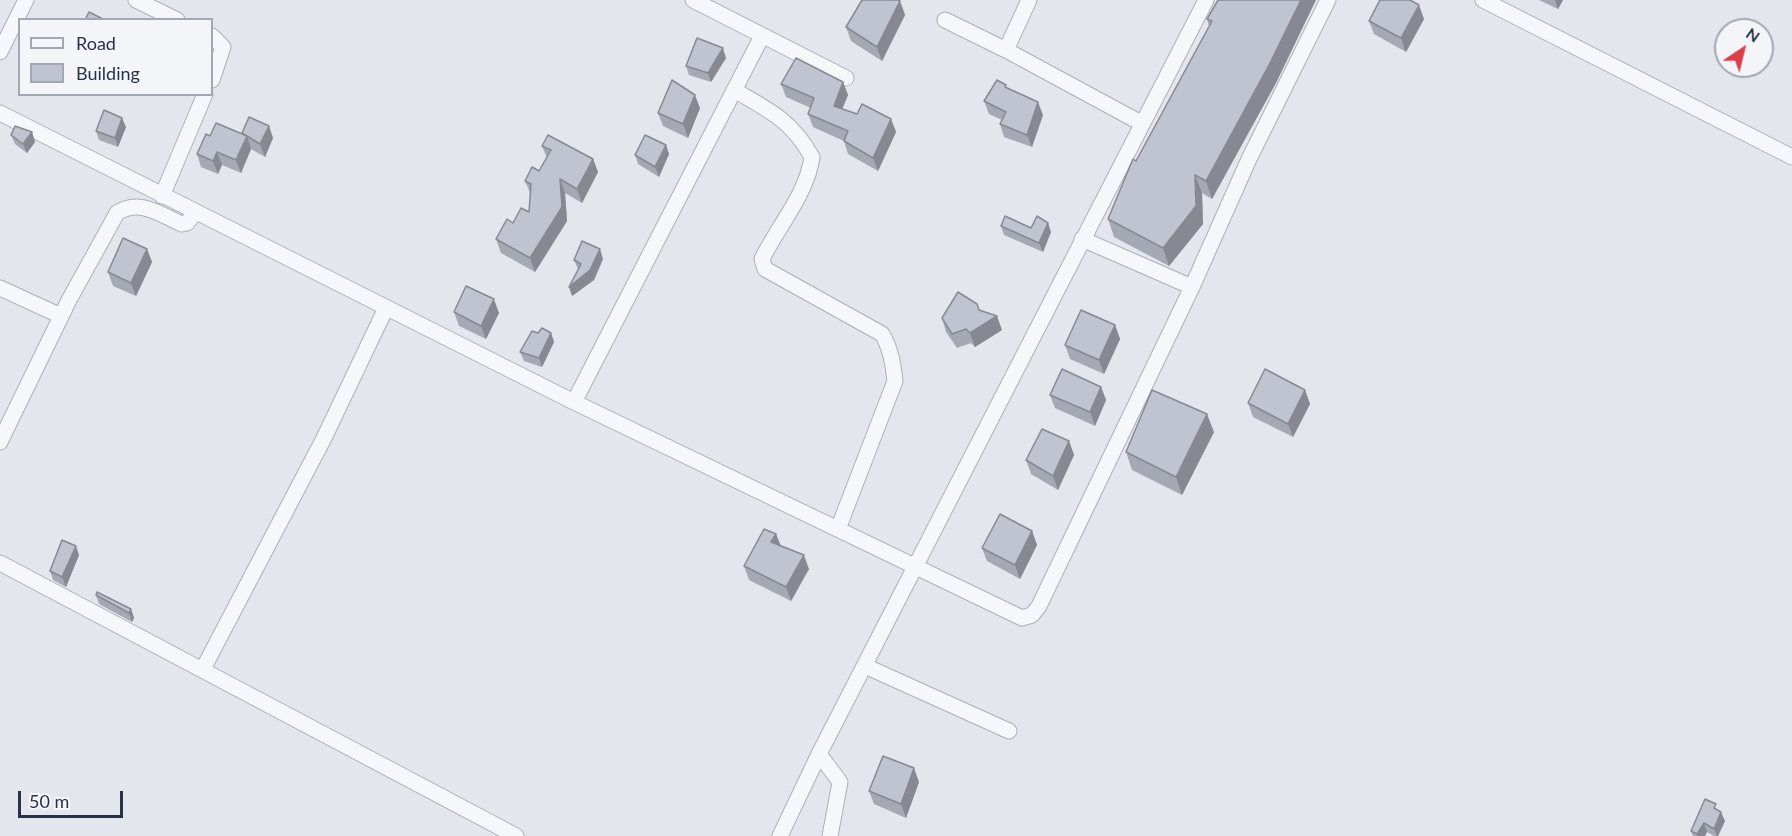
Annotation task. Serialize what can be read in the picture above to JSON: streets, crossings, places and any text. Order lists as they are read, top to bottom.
{
  "legend": ["Road", "Building"],
  "scale_bar": "50 m",
  "north": "top right"
}
